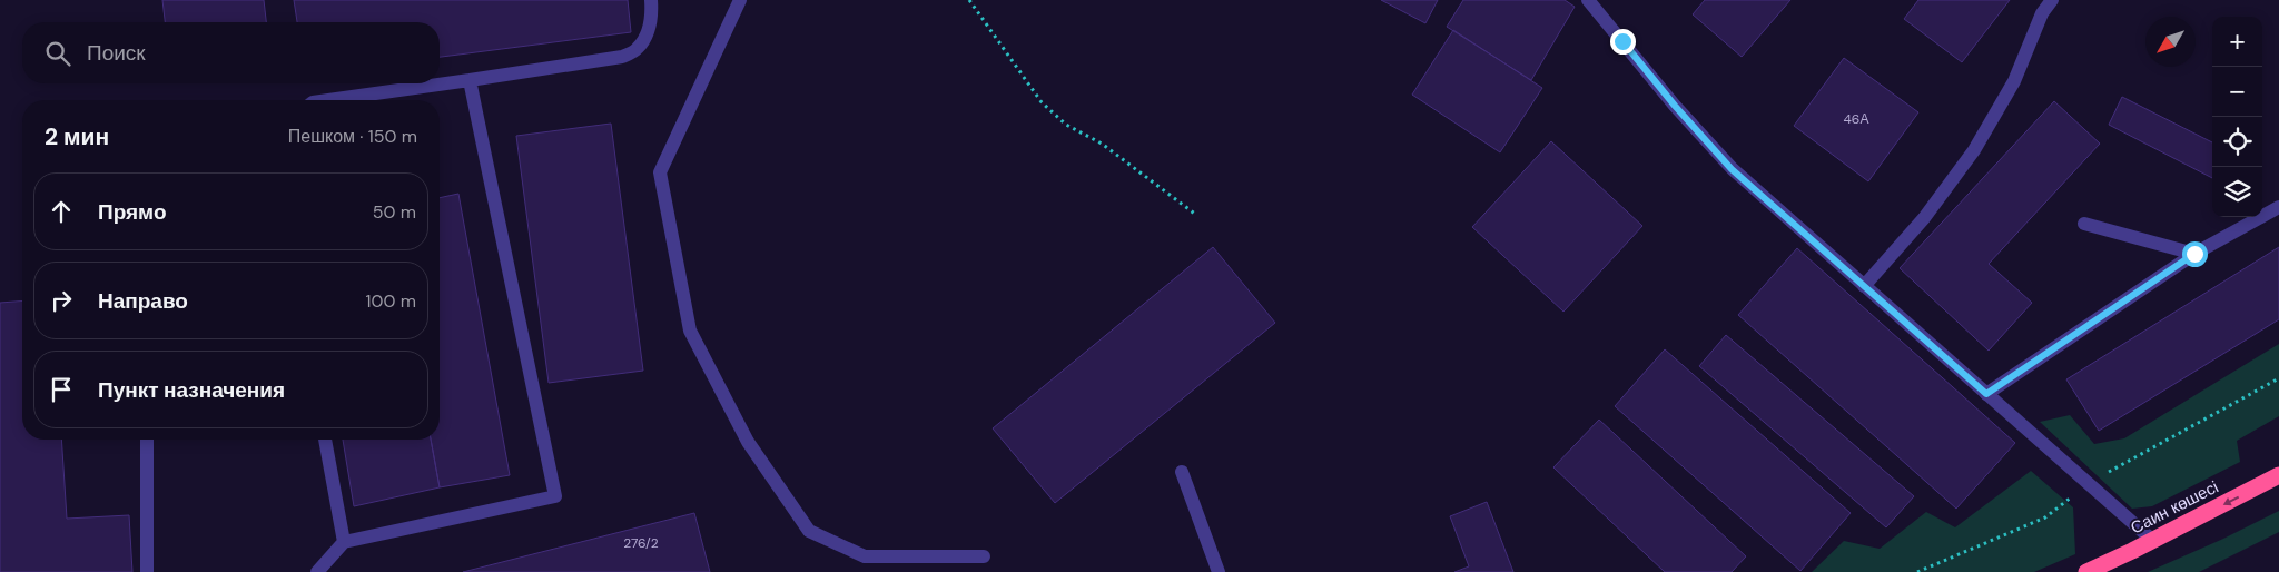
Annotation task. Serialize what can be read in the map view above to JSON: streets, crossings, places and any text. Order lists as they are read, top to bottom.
{
  "streets": {
    "highway": ["Саин көшесі"]
  },
  "one_way": ["Саин көшесі"],
  "house_numbers": ["46А", "276/2"],
  "north": "bottom left",
  "page": {
    "map_buttons": ["+", "−"],
    "search": "Поиск",
    "heading": ["2 мин", "Пешком · 150 m"],
    "list": [
      ["Прямо", "50 m"],
      ["Направо", "100 m"],
      "Пункт назначения"
    ]
  }
}
